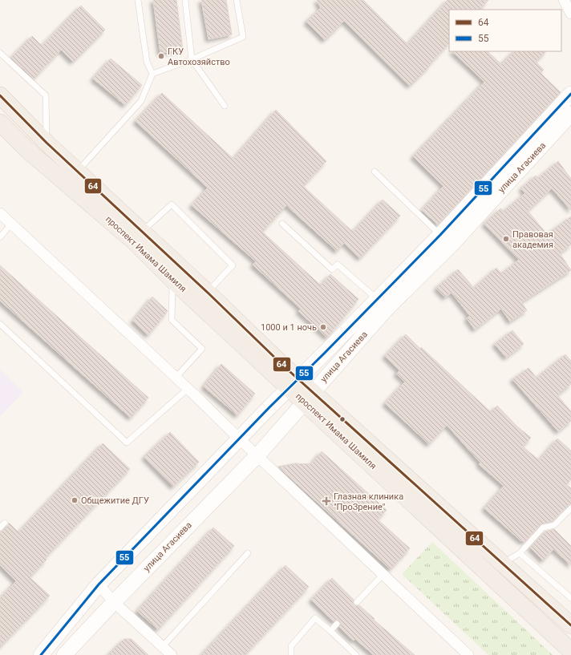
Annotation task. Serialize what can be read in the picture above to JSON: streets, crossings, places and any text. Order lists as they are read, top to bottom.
{
  "streets": {
    "main road": ["улица Агасиева", "проспект Имама Шамиля"]
  },
  "crossings": [
    ["улица Агасиева", "проспект Имама Шамиля"]
  ],
  "places": {
    "other": [
      "ГКУ Автохозяйство",
      "Правовая академия",
      "1000 и 1 ночь",
      "Общежитие ДГУ"
    ],
    "health": ["Глазная клиника \"ПроЗрение\""]
  },
  "lines": ["transit line 55", "transit line 64"],
  "legend": ["64", "55"]
}
